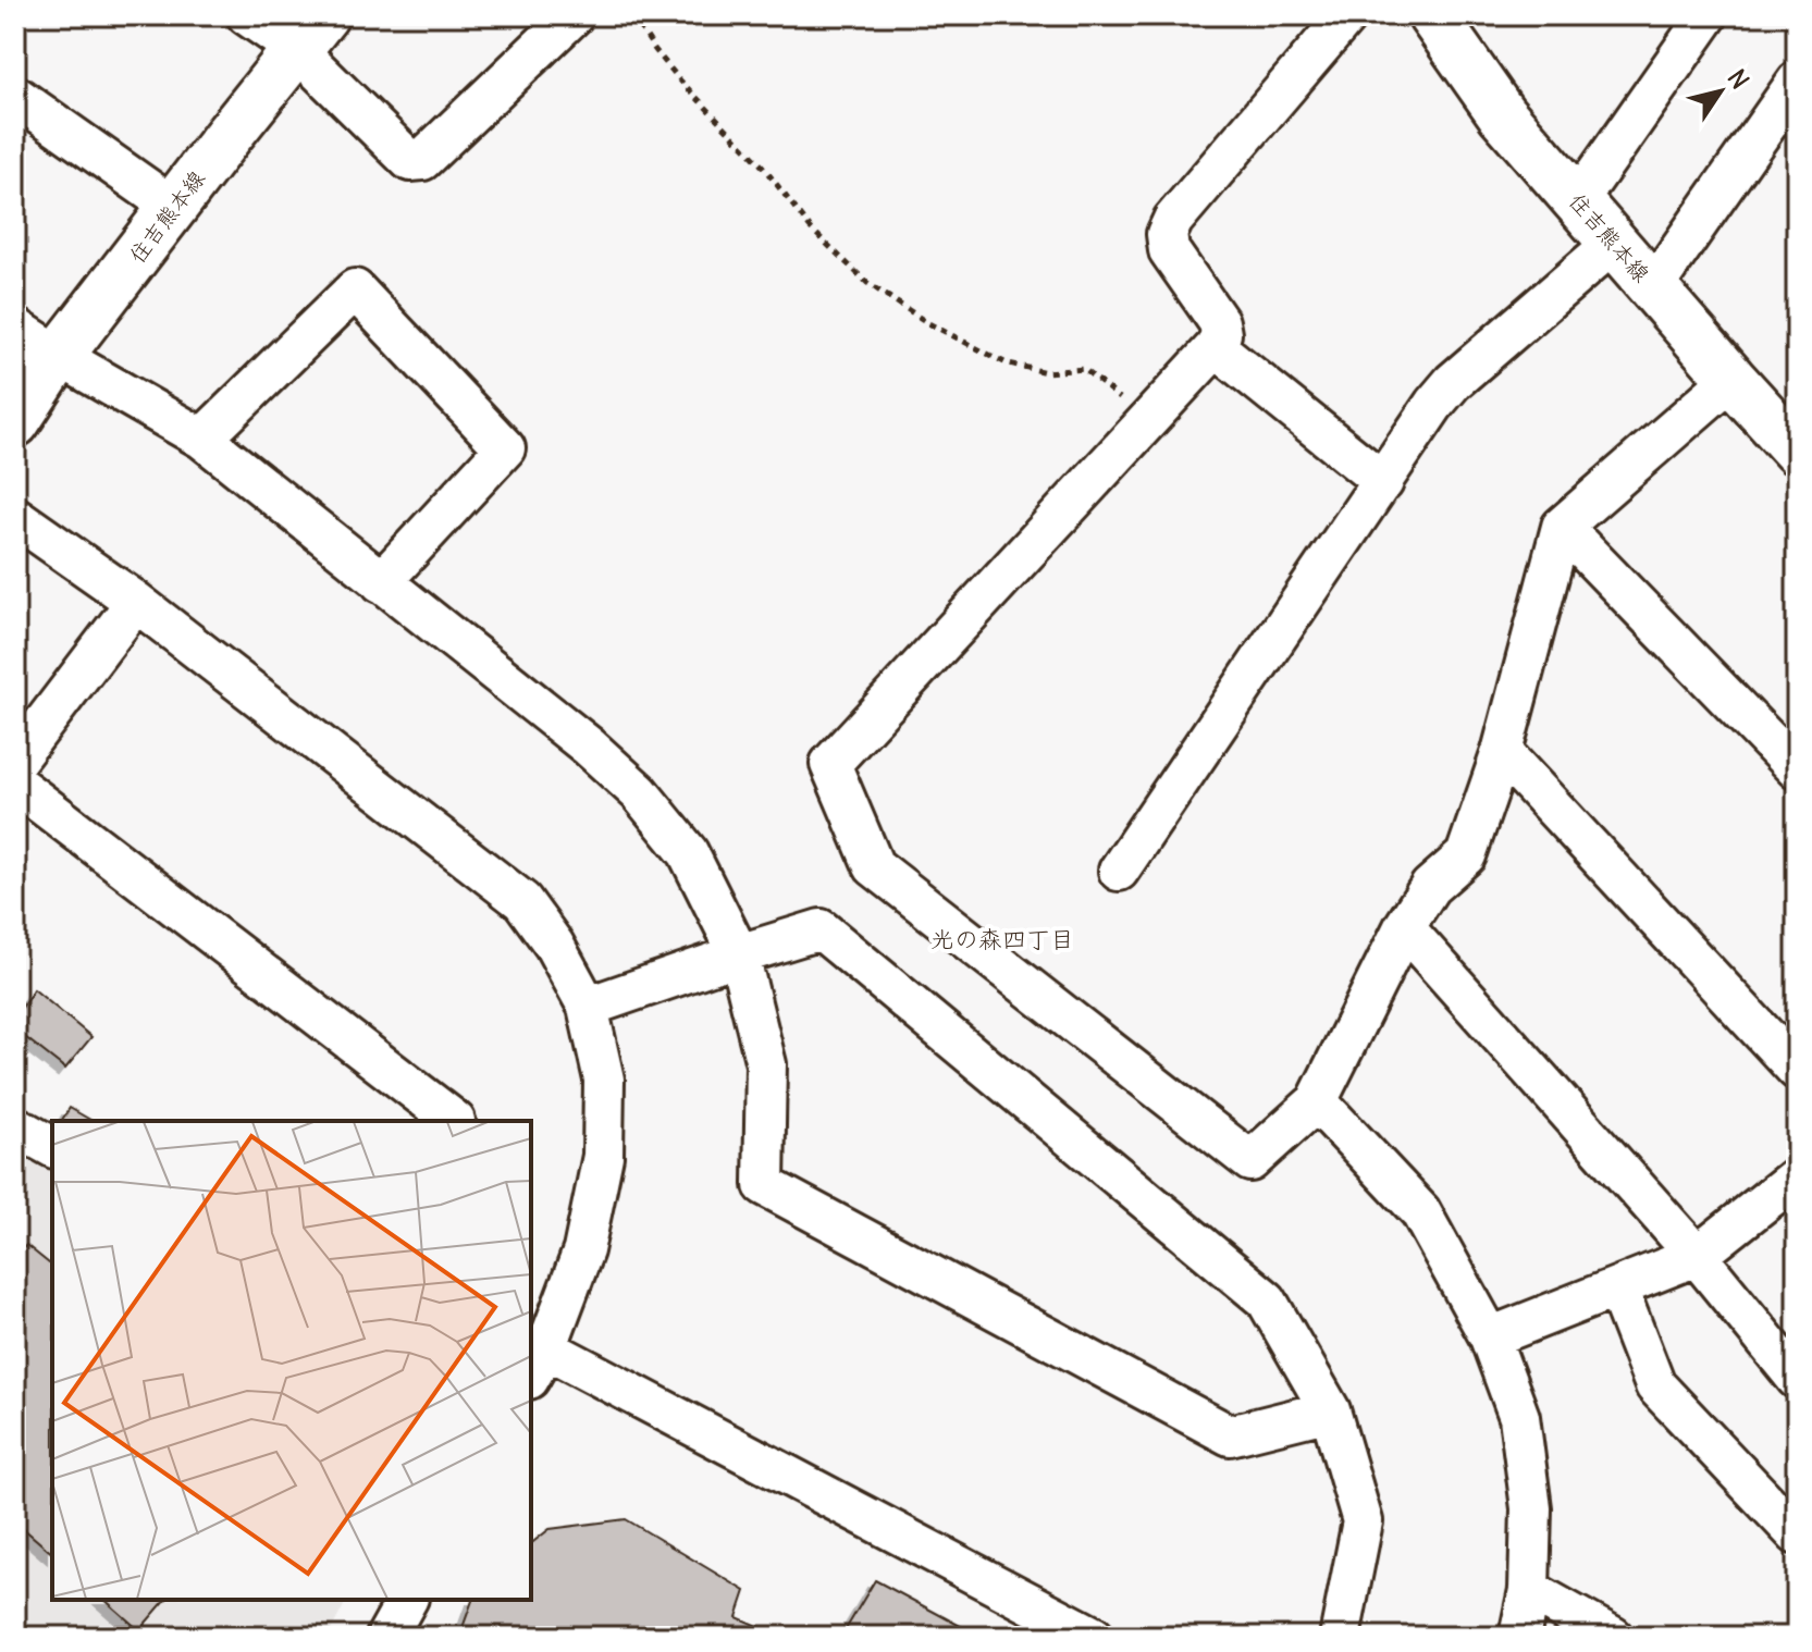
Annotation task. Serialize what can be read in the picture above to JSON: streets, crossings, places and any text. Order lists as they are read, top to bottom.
{
  "streets": {
    "main road": ["住吉熊本線"]
  },
  "districts": ["光の森四丁目"],
  "north": "top right"
}
